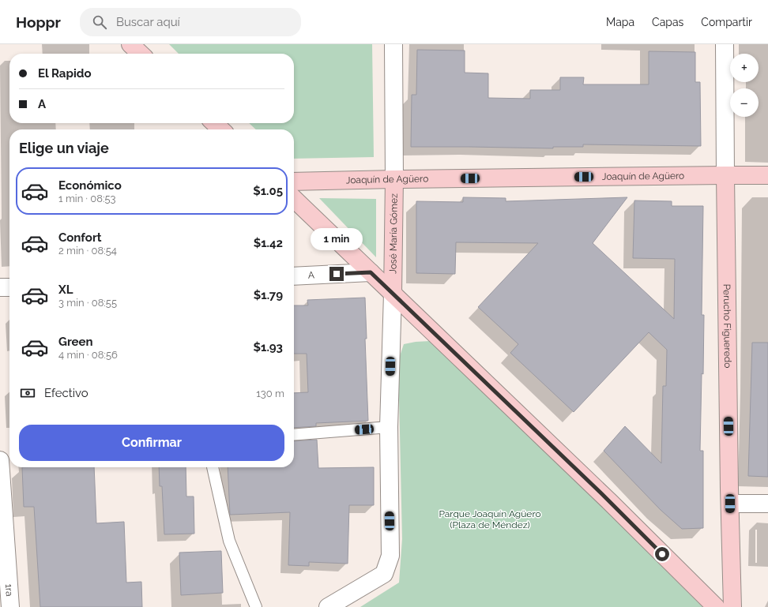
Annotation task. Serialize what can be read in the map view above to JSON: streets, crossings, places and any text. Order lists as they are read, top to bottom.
{
  "streets": {
    "street": [
      "Joaquín de Agüero",
      "José María Gómez",
      "A",
      "Perucho Figueredo",
      "1ra"
    ]
  },
  "crossings": [
    ["Joaquín de Agüero", "José María Gómez"],
    ["Joaquín de Agüero", "Perucho Figueredo"]
  ],
  "parks": ["Parque Joaquín Agüero (Plaza de Méndez)"],
  "page": {
    "header": "Hoppr",
    "search": "Buscar aquí",
    "nav": ["Mapa", "Capas", "Compartir"],
    "map_buttons": ["+", "−"],
    "banner": ["El Rapido", "A"],
    "heading": "Elige un viaje",
    "list": [
      {
        "name": "Económico",
        "note": "1 min · 08:53",
        "value": "$1.05"
      },
      {
        "name": "Confort",
        "note": "2 min · 08:54",
        "value": "$1.42"
      },
      {
        "name": "XL",
        "note": "3 min · 08:55",
        "value": "$1.79"
      },
      {
        "name": "Green",
        "note": "4 min · 08:56",
        "value": "$1.93"
      }
    ],
    "bubble": "1 min",
    "pay": ["Efectivo", "130 m"],
    "buttons": "Confirmar"
  }
}
